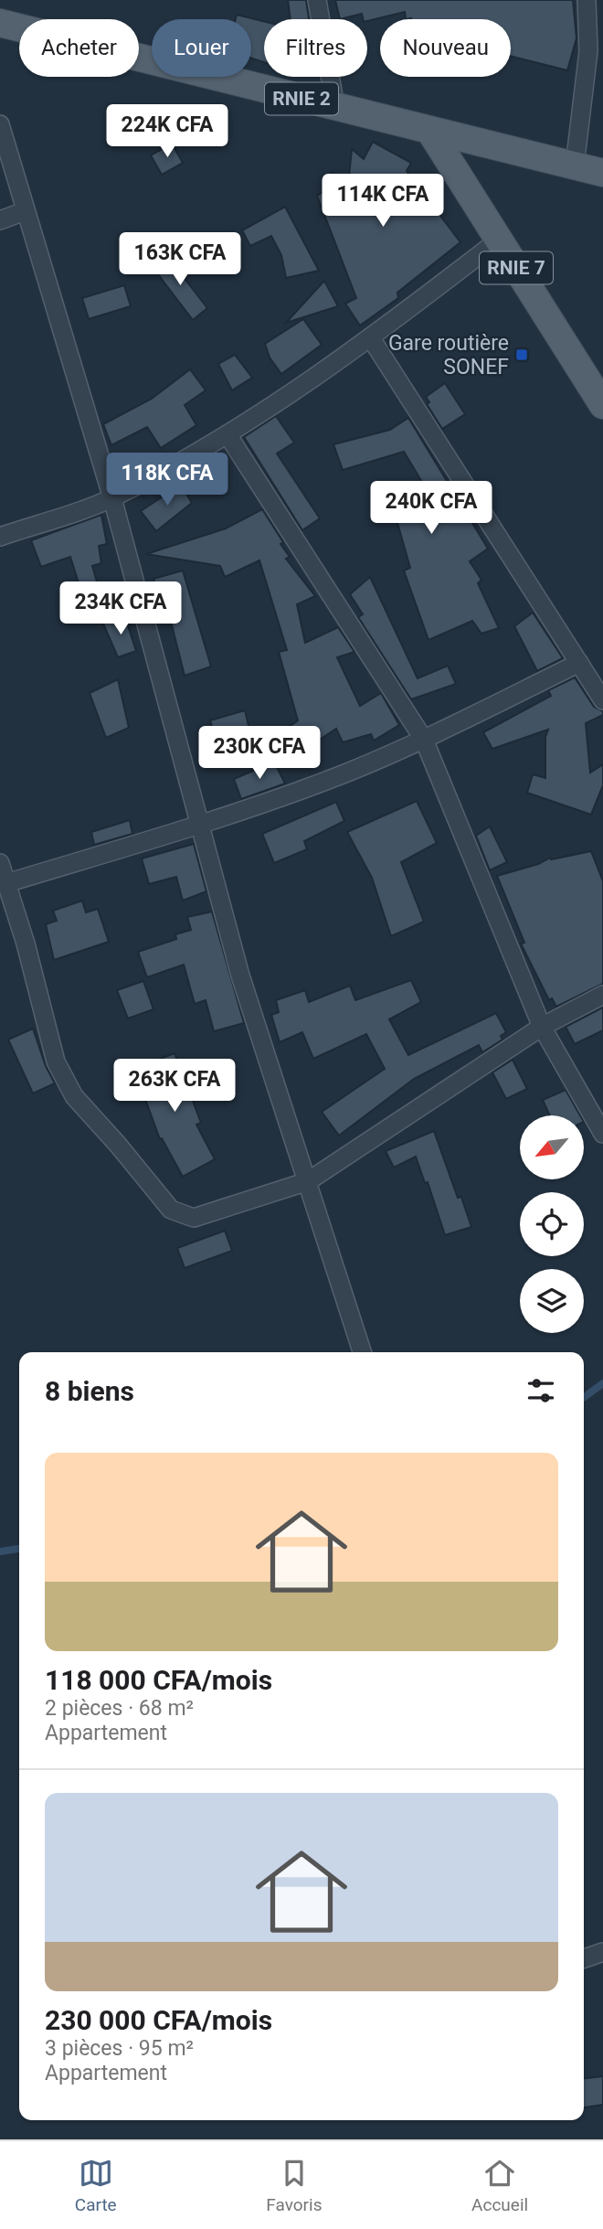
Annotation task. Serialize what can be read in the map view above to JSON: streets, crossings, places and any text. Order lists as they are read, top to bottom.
{
  "streets": {
    "main road": ["RNIE 2", "RNIE 7"]
  },
  "crossings": [
    ["RNIE 2", "RNIE 7"]
  ],
  "places": {
    "transit": ["Gare routière SONEF"]
  },
  "north": "bottom left",
  "page": {
    "chip": [
      "Acheter",
      "Louer",
      "Filtres",
      "Nouveau"
    ],
    "price": [
      "224K CFA",
      "114K CFA",
      "163K CFA",
      "118K CFA",
      "240K CFA",
      "234K CFA",
      "230K CFA",
      "263K CFA"
    ],
    "heading": "8 biens",
    "list": [
      {
        "name": "118 000 CFA/mois",
        "note": "2 pièces · 68 m² · Appartement"
      },
      {
        "name": "230 000 CFA/mois",
        "note": "3 pièces · 95 m² · Appartement"
      }
    ],
    "tabs": ["Carte", "Favoris", "Accueil"]
  }
}
